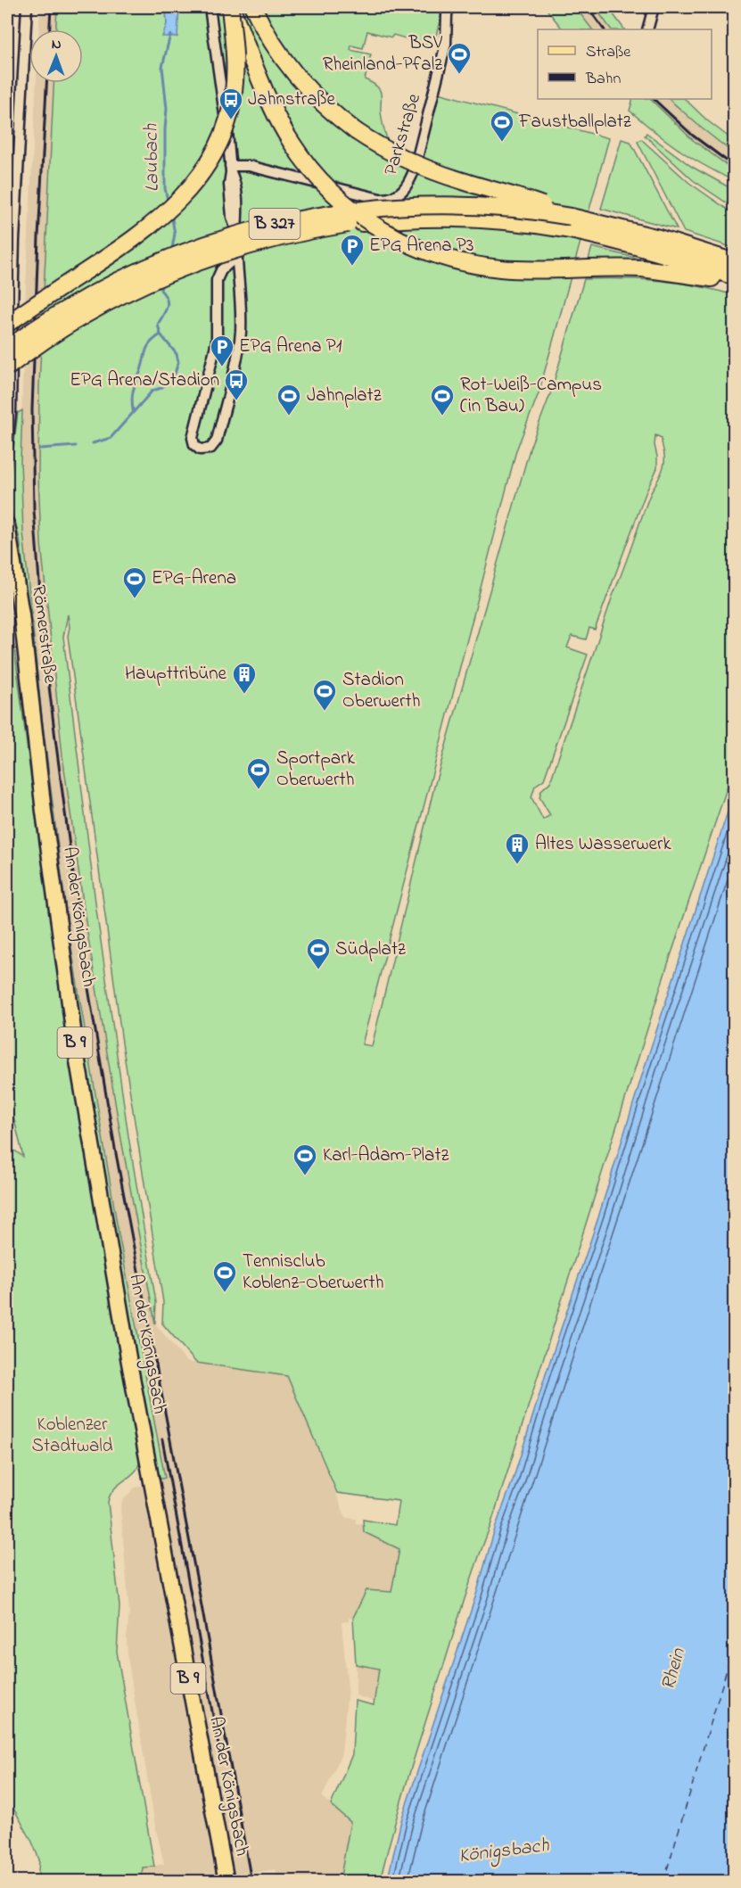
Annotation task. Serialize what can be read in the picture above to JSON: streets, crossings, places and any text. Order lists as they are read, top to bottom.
{
  "streets": {
    "highway": ["B 327"],
    "main road": ["Römerstraße", "An der Königsbach", "B 9"],
    "street": ["Parkstraße"]
  },
  "crossings": [
    ["Römerstraße", "An der Königsbach"]
  ],
  "water": ["Laubach", "Rhein", "Königsbach"],
  "parks": ["Koblenzer Stadtwald"],
  "places": {
    "sports": [
      "BSV Rheinland-Pfalz",
      "Faustballplatz",
      "Jahnplatz",
      "Rot-Weiß-Campus (in Bau)",
      "EPG-Arena",
      "Stadion Oberwerth",
      "Sportpark Oberwerth",
      "Südplatz",
      "Karl-Adam-Platz",
      "Tennisclub Koblenz-Oberwerth"
    ],
    "bus stop": ["Jahnstraße", "EPG Arena/Stadion"],
    "parking": ["EPG Arena P3", "EPG Arena P1"],
    "building": ["Haupttribüne", "Altes Wasserwerk"]
  },
  "legend": ["Straße", "Bahn"],
  "north": "top"
}
